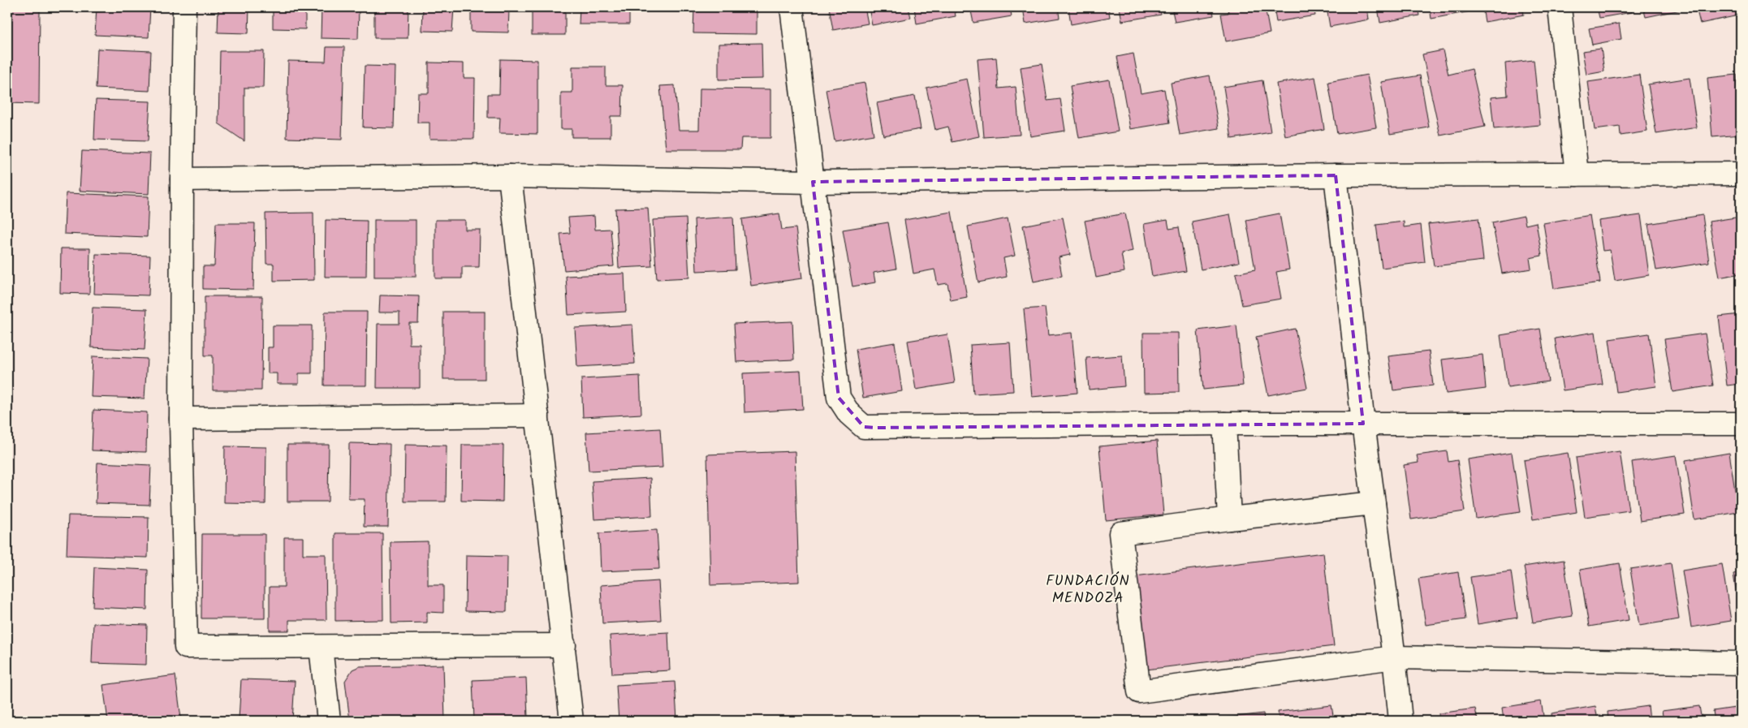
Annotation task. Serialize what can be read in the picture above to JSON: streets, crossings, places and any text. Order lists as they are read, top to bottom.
{
  "districts": ["FUNDACIÓN MENDOZA"]
}
